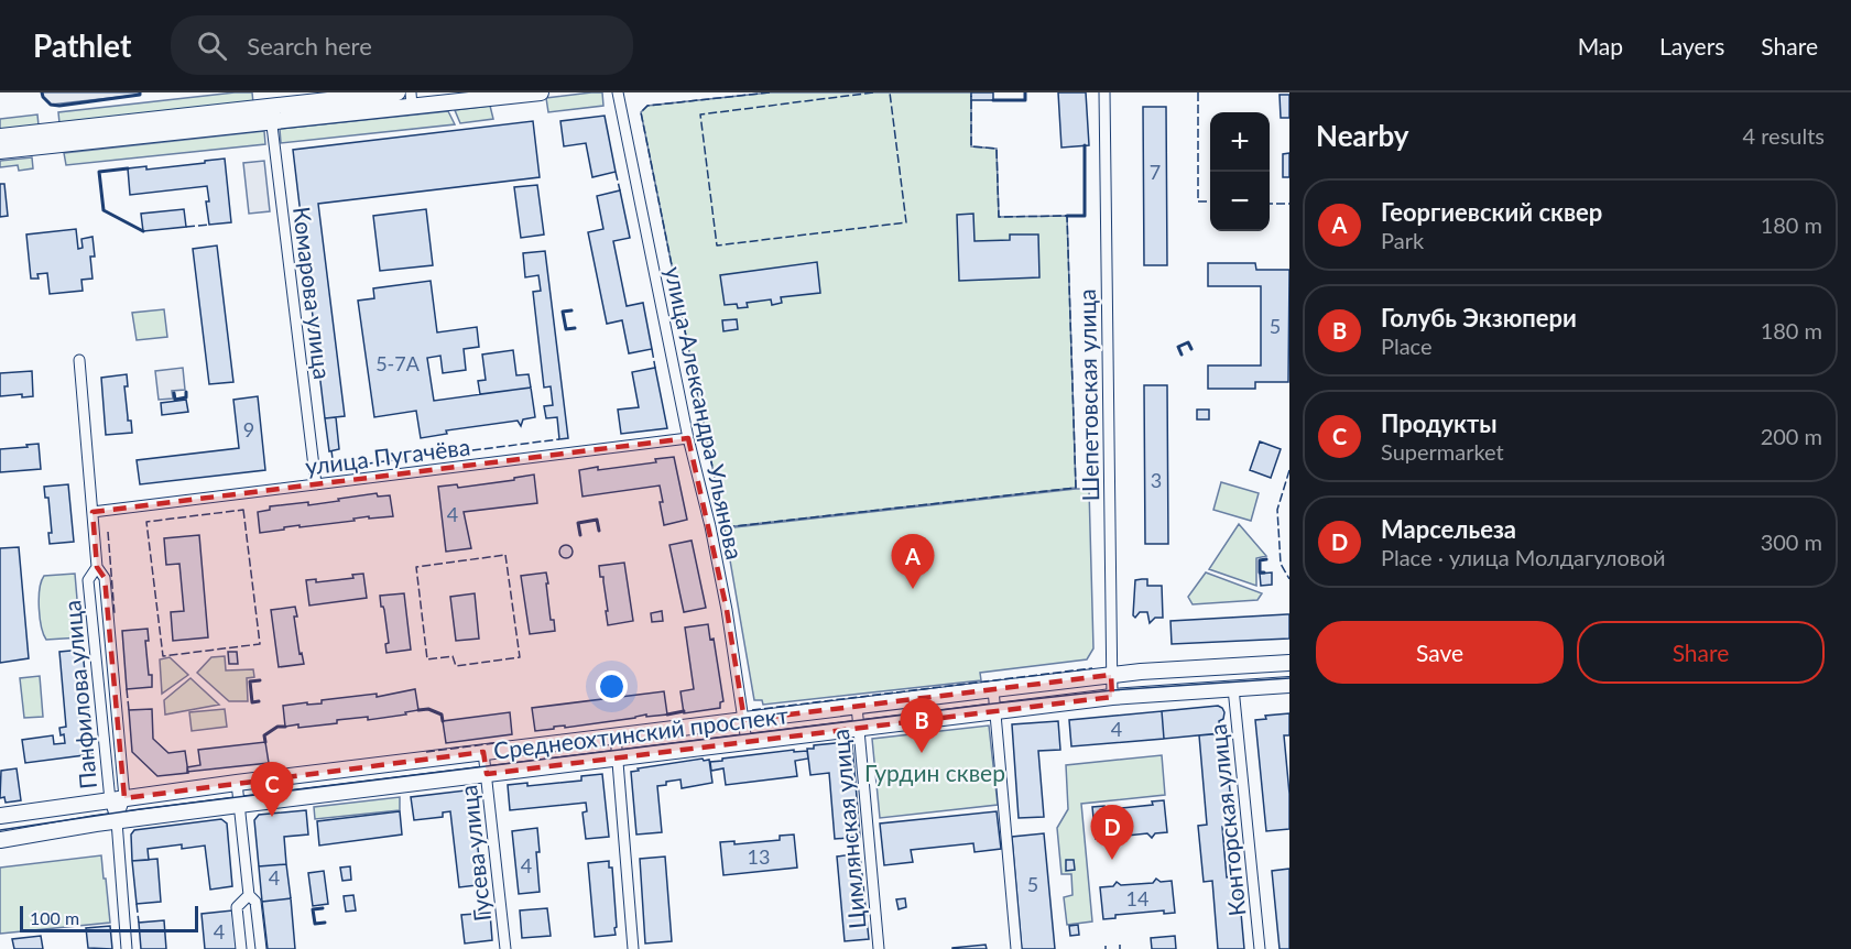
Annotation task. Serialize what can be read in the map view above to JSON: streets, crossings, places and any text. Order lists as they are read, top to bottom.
{
  "streets": {
    "main road": ["Среднеохтинский проспект"],
    "street": [
      "Комарова улица",
      "Шепетовская улица",
      "улица Александра Ульянова",
      "улица Пугачёва",
      "Панфилова улица",
      "Конторская улица",
      "Цимлянская улица",
      "Гусева улица"
    ]
  },
  "crossings": [
    ["Комарова улица", "улица Пугачёва"],
    ["Шепетовская улица", "Среднеохтинский проспект"],
    ["улица Александра Ульянова", "улица Пугачёва"],
    ["улица Александра Ульянова", "Среднеохтинский проспект"],
    ["улица Пугачёва", "Панфилова улица"],
    ["Панфилова улица", "Среднеохтинский проспект"],
    ["Среднеохтинский проспект", "Конторская улица"],
    ["Среднеохтинский проспект", "Цимлянская улица"],
    ["Среднеохтинский проспект", "Гусева улица"]
  ],
  "parks": ["Гурдин сквер"],
  "house_numbers": [
    "7",
    "5",
    "5-7А",
    "9",
    "3",
    "4",
    "4",
    "13",
    "4",
    "4",
    "5",
    "14",
    "4"
  ],
  "scale_bar": "100 m",
  "page": {
    "header": "Pathlet",
    "search": "Search here",
    "nav": ["Map", "Layers", "Share"],
    "heading": ["Nearby", "4 results"],
    "map_buttons": ["+", "−"],
    "list": [
      {
        "mark": "A",
        "name": "Георгиевский сквер",
        "note": "Park",
        "value": "180 m"
      },
      {
        "mark": "B",
        "name": "Голубь Экзюпери",
        "note": "Place",
        "value": "180 m"
      },
      {
        "mark": "C",
        "name": "Продукты",
        "note": "Supermarket",
        "value": "200 m"
      },
      {
        "mark": "D",
        "name": "Марсельеза",
        "note": "Place · улица Молдагуловой",
        "value": "300 m"
      }
    ],
    "pins": [
      "A",
      "B",
      "C",
      "D"
    ],
    "buttons": ["Save", "Share"],
    "scale": "100 m"
  }
}
